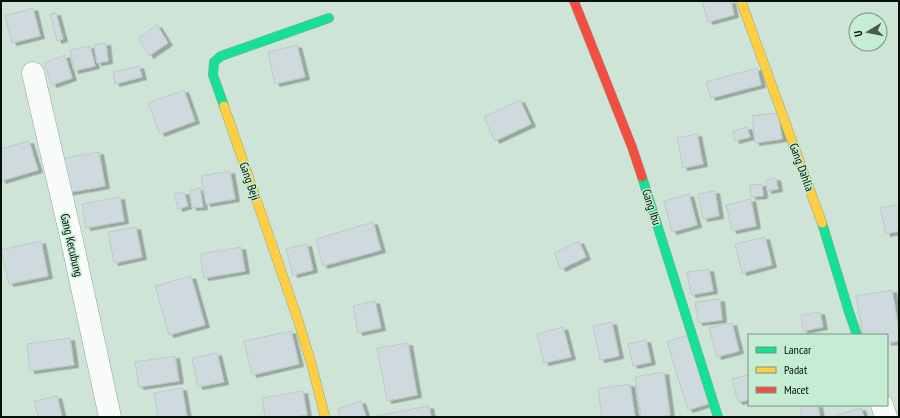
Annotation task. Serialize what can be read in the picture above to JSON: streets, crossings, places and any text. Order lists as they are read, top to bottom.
{
  "streets": {
    "street": [
      "Gang Dahlia",
      "Gang Beji",
      "Gang Ibu",
      "Gang Kecubung"
    ]
  },
  "legend": ["Lancar", "Padat", "Macet"],
  "north": "left"
}
